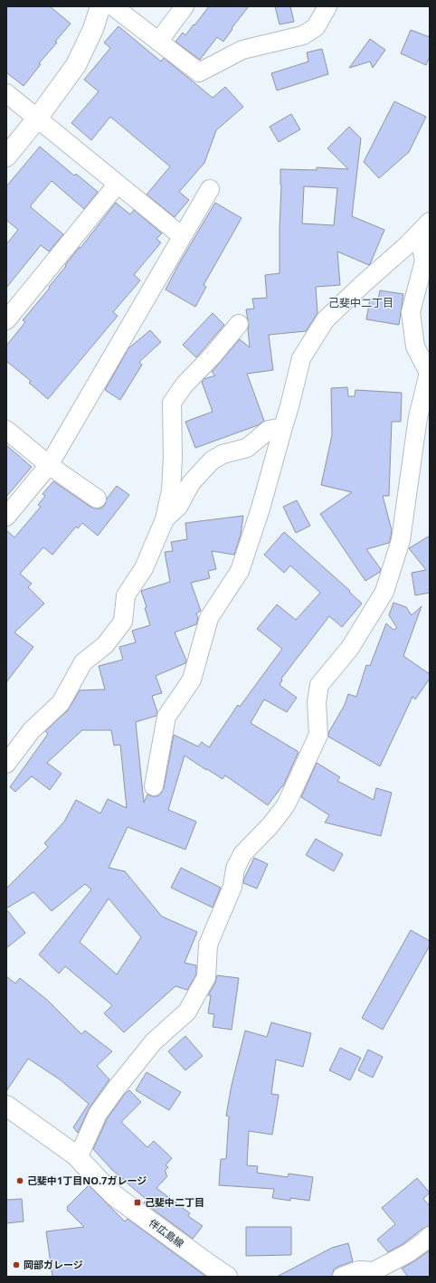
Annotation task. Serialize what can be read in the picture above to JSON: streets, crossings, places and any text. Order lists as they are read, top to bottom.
{
  "streets": {
    "main road": ["伴広島線"]
  },
  "districts": ["己斐中二丁目"],
  "places": {
    "other": ["己斐中1丁目NO.7ガレージ", "岡部ガレージ"],
    "transit": ["己斐中二丁目"]
  }
}
